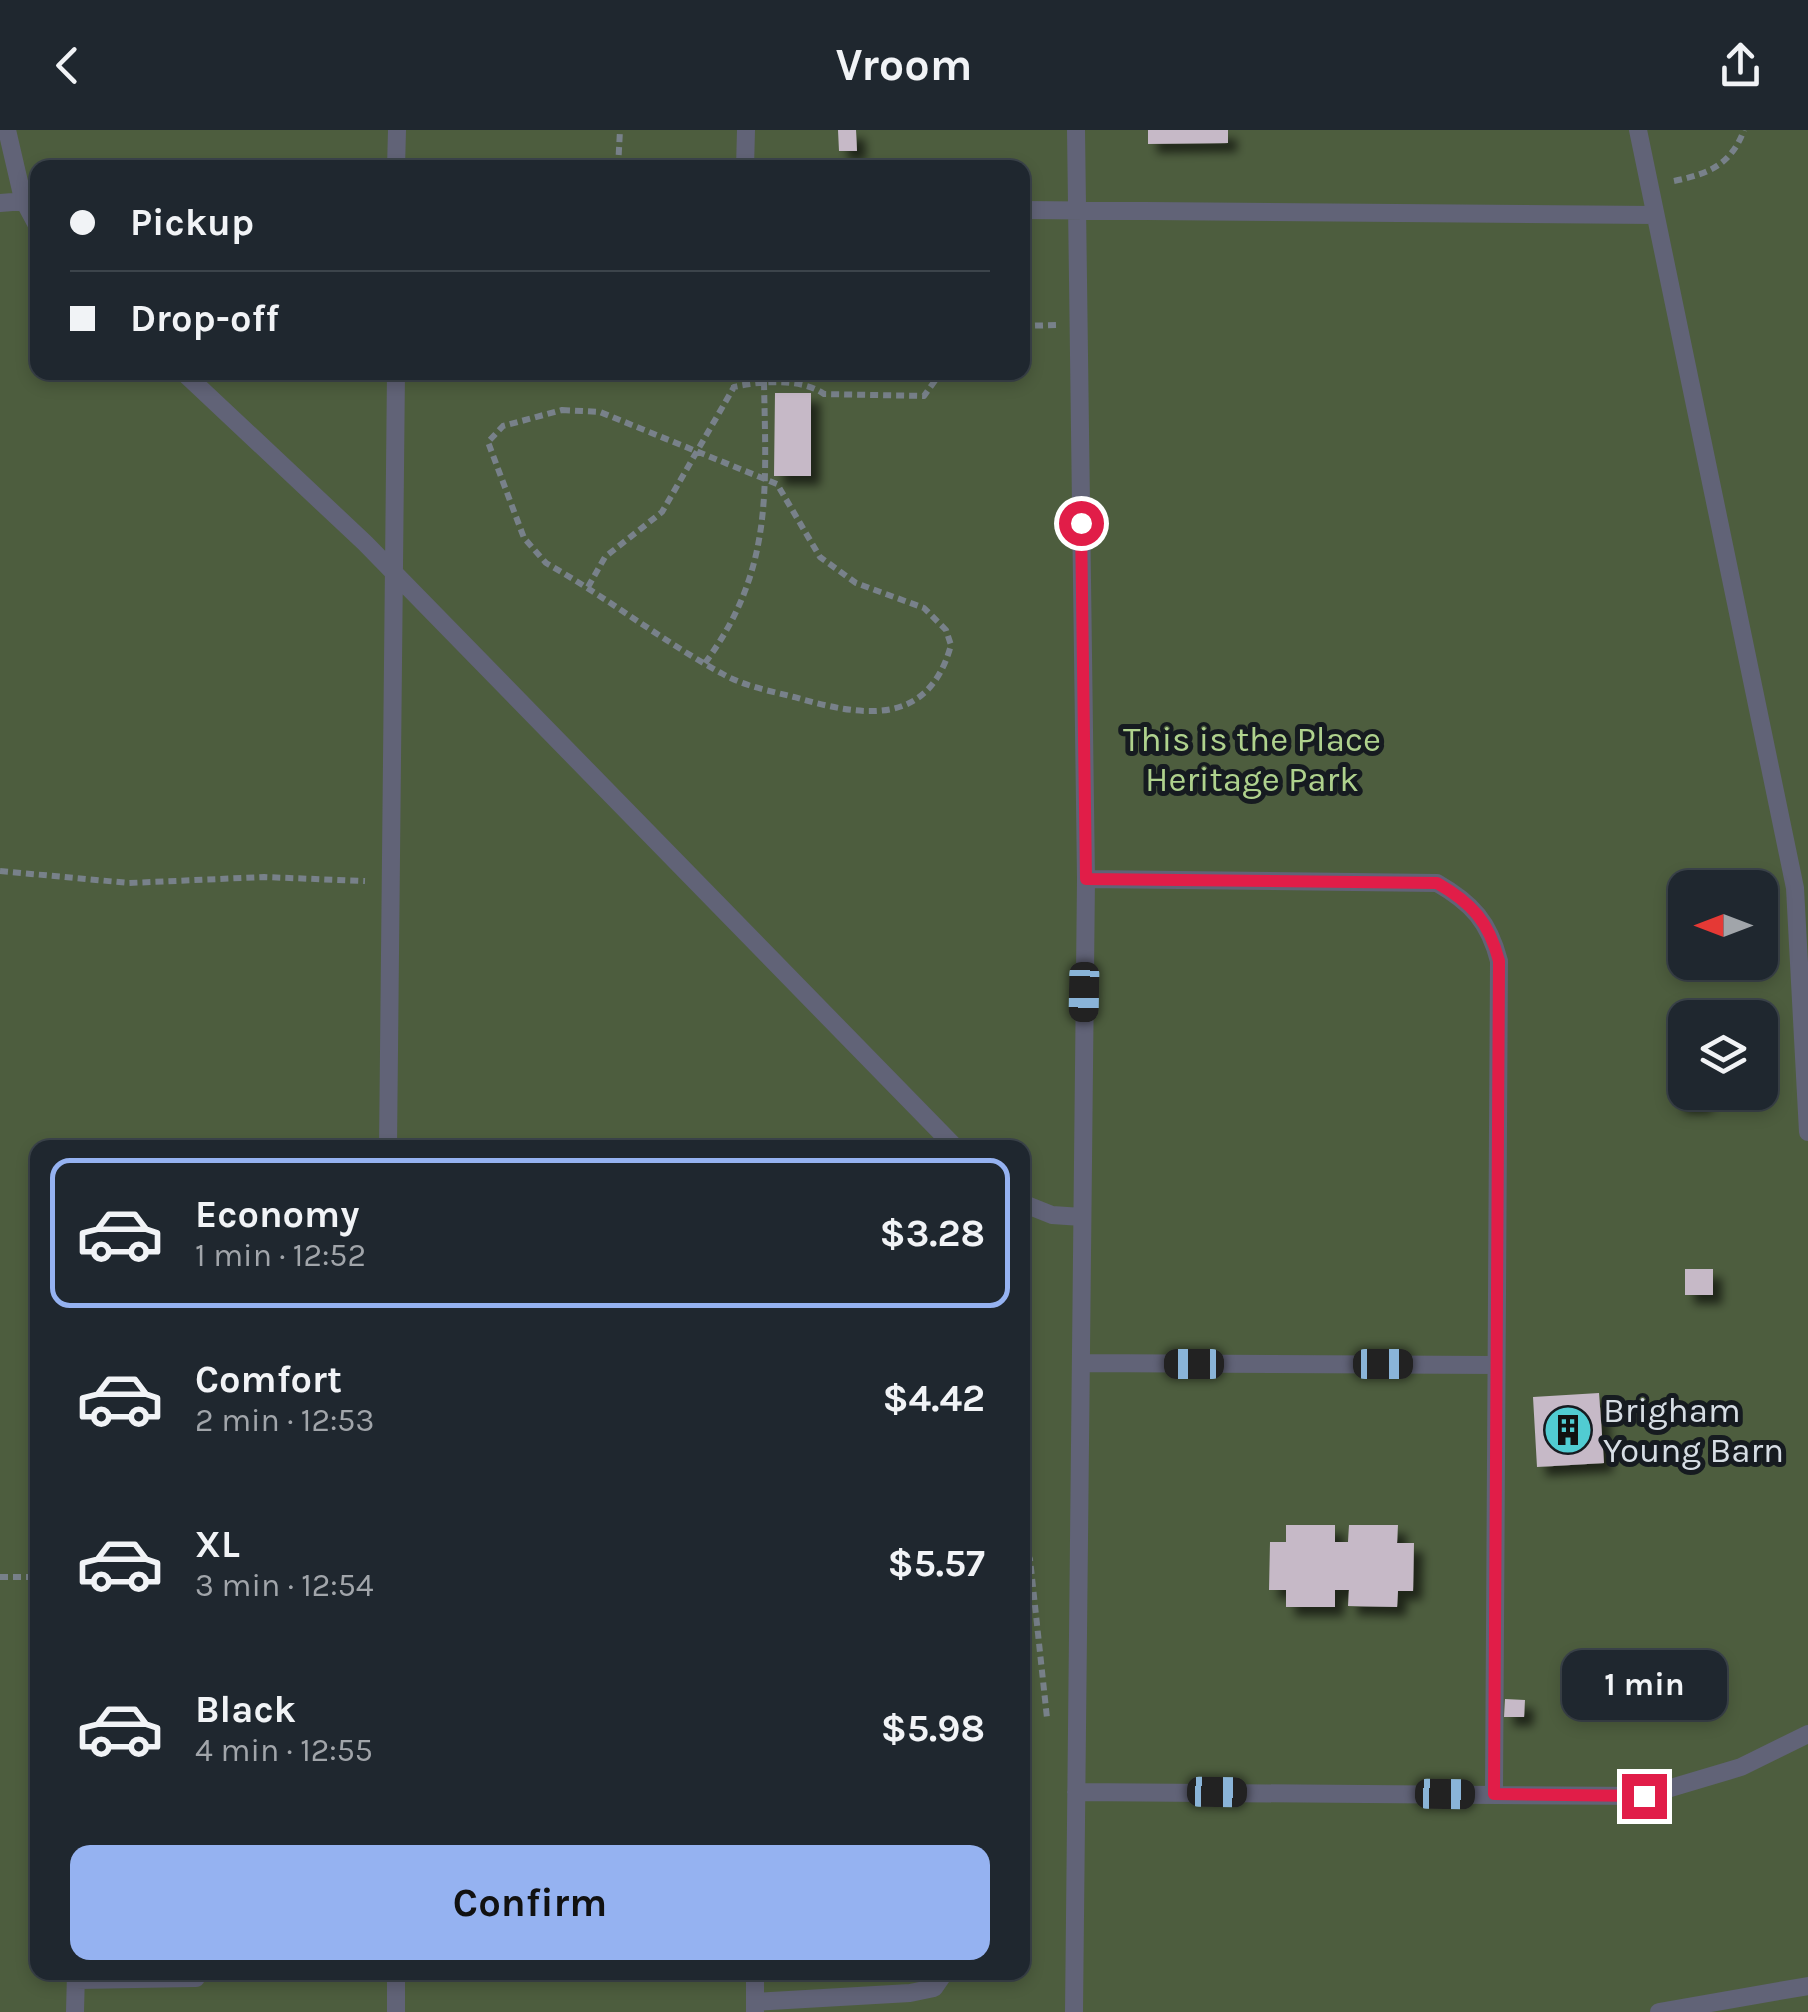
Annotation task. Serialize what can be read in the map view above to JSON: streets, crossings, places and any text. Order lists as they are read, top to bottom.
{
  "parks": ["This is the Place Heritage Park"],
  "places": {
    "building": ["Brigham Young Barn"]
  },
  "north": "left",
  "page": {
    "header": "Vroom",
    "banner": ["Pickup", "Drop-off"],
    "list": [
      {
        "name": "Economy",
        "note": "1 min · 12:52",
        "value": "$3.28"
      },
      {
        "name": "Comfort",
        "note": "2 min · 12:53",
        "value": "$4.42"
      },
      {
        "name": "XL",
        "note": "3 min · 12:54",
        "value": "$5.57"
      },
      {
        "name": "Black",
        "note": "4 min · 12:55",
        "value": "$5.98"
      }
    ],
    "bubble": "1 min",
    "buttons": "Confirm"
  }
}
